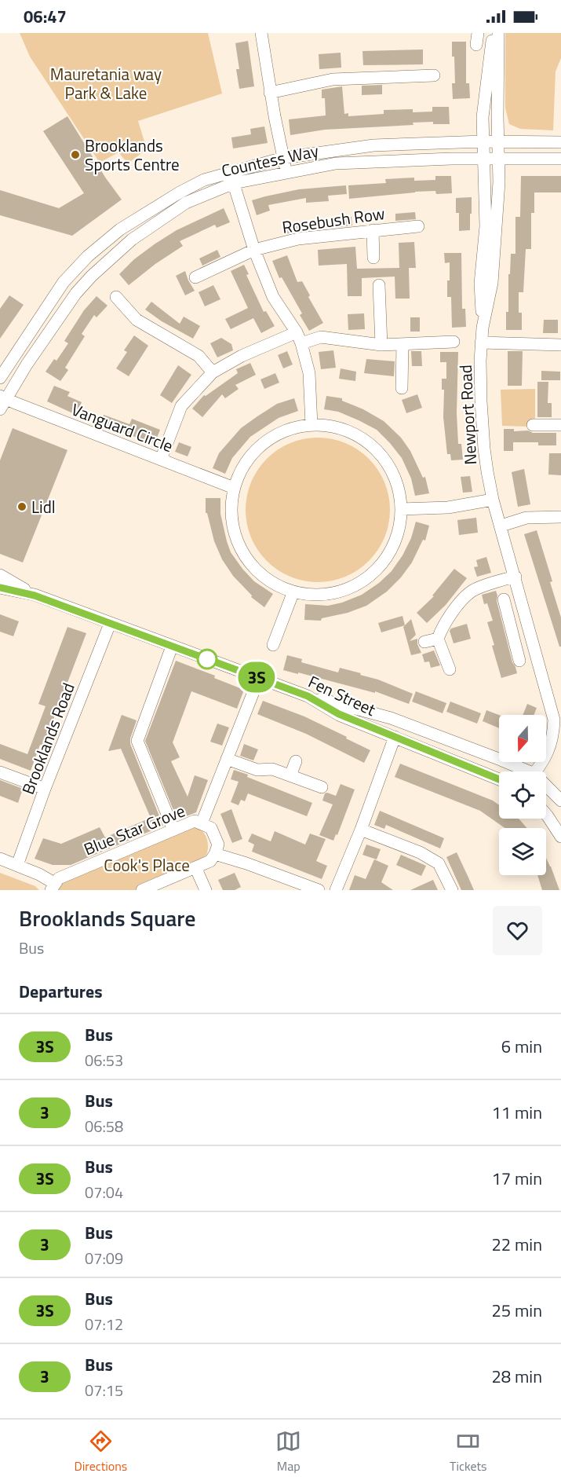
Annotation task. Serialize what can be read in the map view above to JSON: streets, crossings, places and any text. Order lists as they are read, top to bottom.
{
  "streets": {
    "street": [
      "Countess Way",
      "Rosebush Row",
      "Newport Road",
      "Vanguard Circle",
      "Fen Street",
      "Brooklands Road",
      "Blue Star Grove"
    ]
  },
  "crossings": [
    ["Countess Way", "Newport Road"],
    ["Countess Way", "Vanguard Circle"],
    ["Fen Street", "Brooklands Road"]
  ],
  "parks": ["Mauretania way Park & Lake", "Cook's Place"],
  "places": ["Brooklands Sports Centre", "Lidl"],
  "lines": ["bus line 3S"],
  "north": "bottom",
  "page": {
    "status": "06:47",
    "on_map": "3S",
    "heading": [
      ["Brooklands Square", "Bus"],
      "Departures"
    ],
    "list": [
      {
        "mark": "3S",
        "name": "Bus",
        "note": "06:53",
        "value": "6 min"
      },
      {
        "mark": "3",
        "name": "Bus",
        "note": "06:58",
        "value": "11 min"
      },
      {
        "mark": "3S",
        "name": "Bus",
        "note": "07:04",
        "value": "17 min"
      },
      {
        "mark": "3",
        "name": "Bus",
        "note": "07:09",
        "value": "22 min"
      },
      {
        "mark": "3S",
        "name": "Bus",
        "note": "07:12",
        "value": "25 min"
      },
      {
        "mark": "3",
        "name": "Bus",
        "note": "07:15",
        "value": "28 min"
      }
    ],
    "tabs": ["Directions", "Map", "Tickets"]
  }
}
